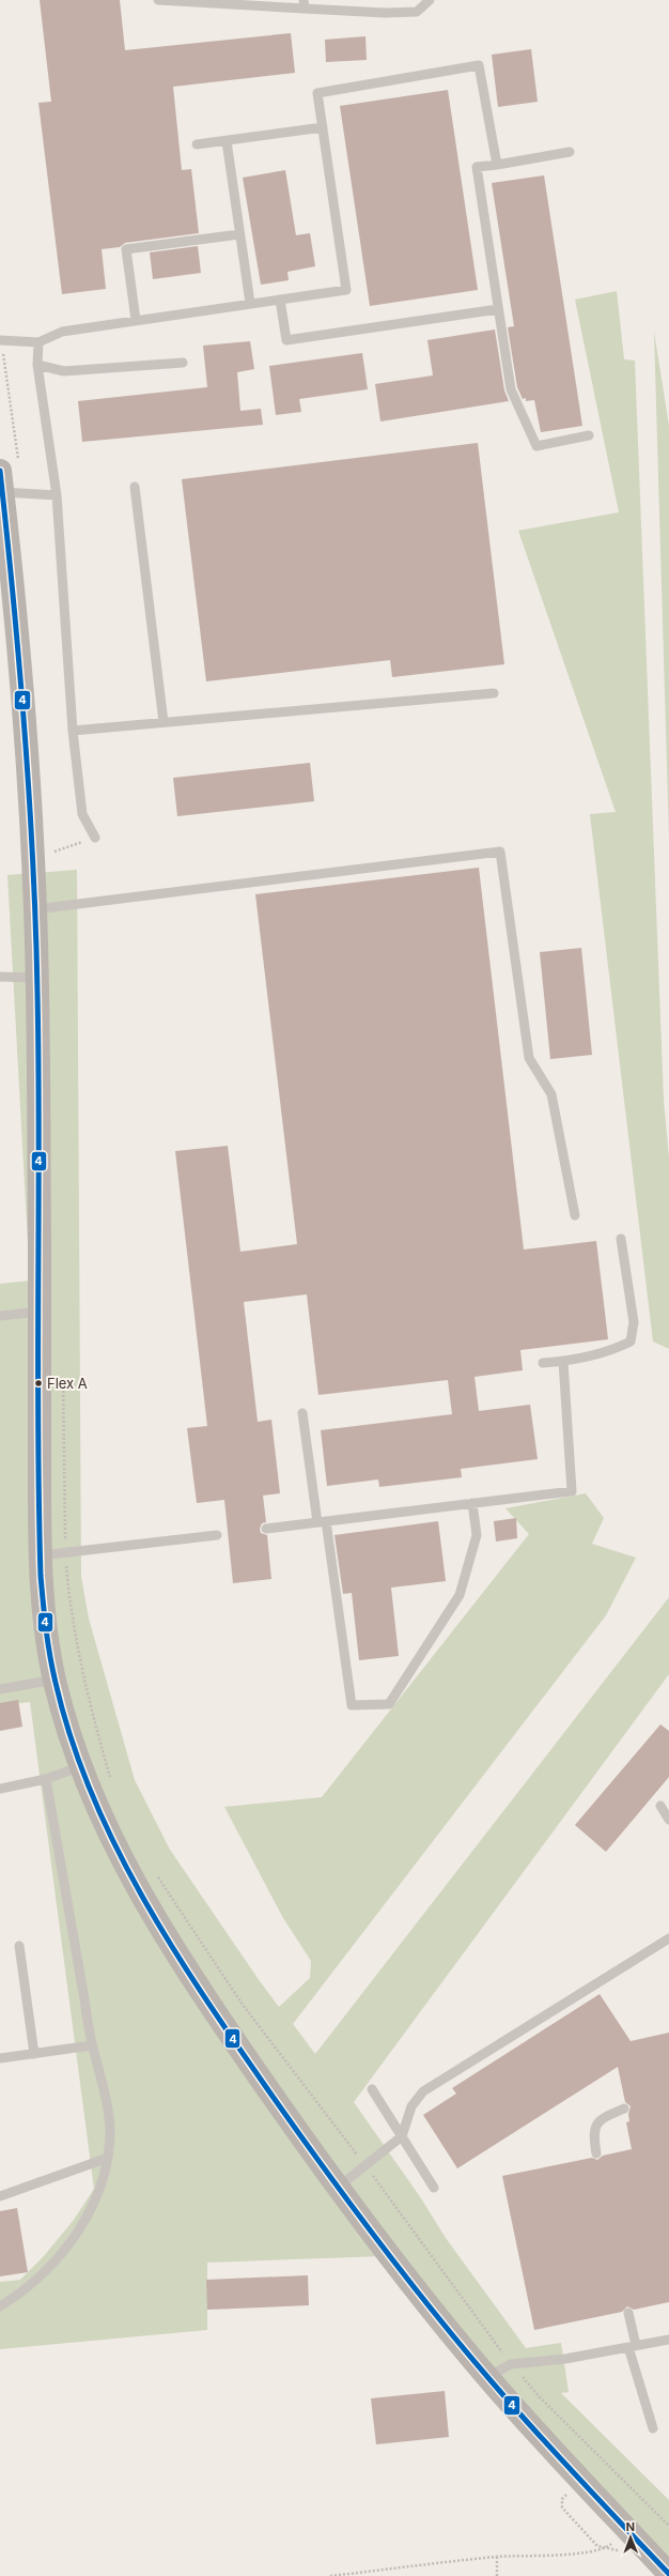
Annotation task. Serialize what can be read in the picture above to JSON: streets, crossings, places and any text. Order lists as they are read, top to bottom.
{
  "places": ["Flex A"],
  "lines": ["transit line 4"],
  "north": "top"
}
